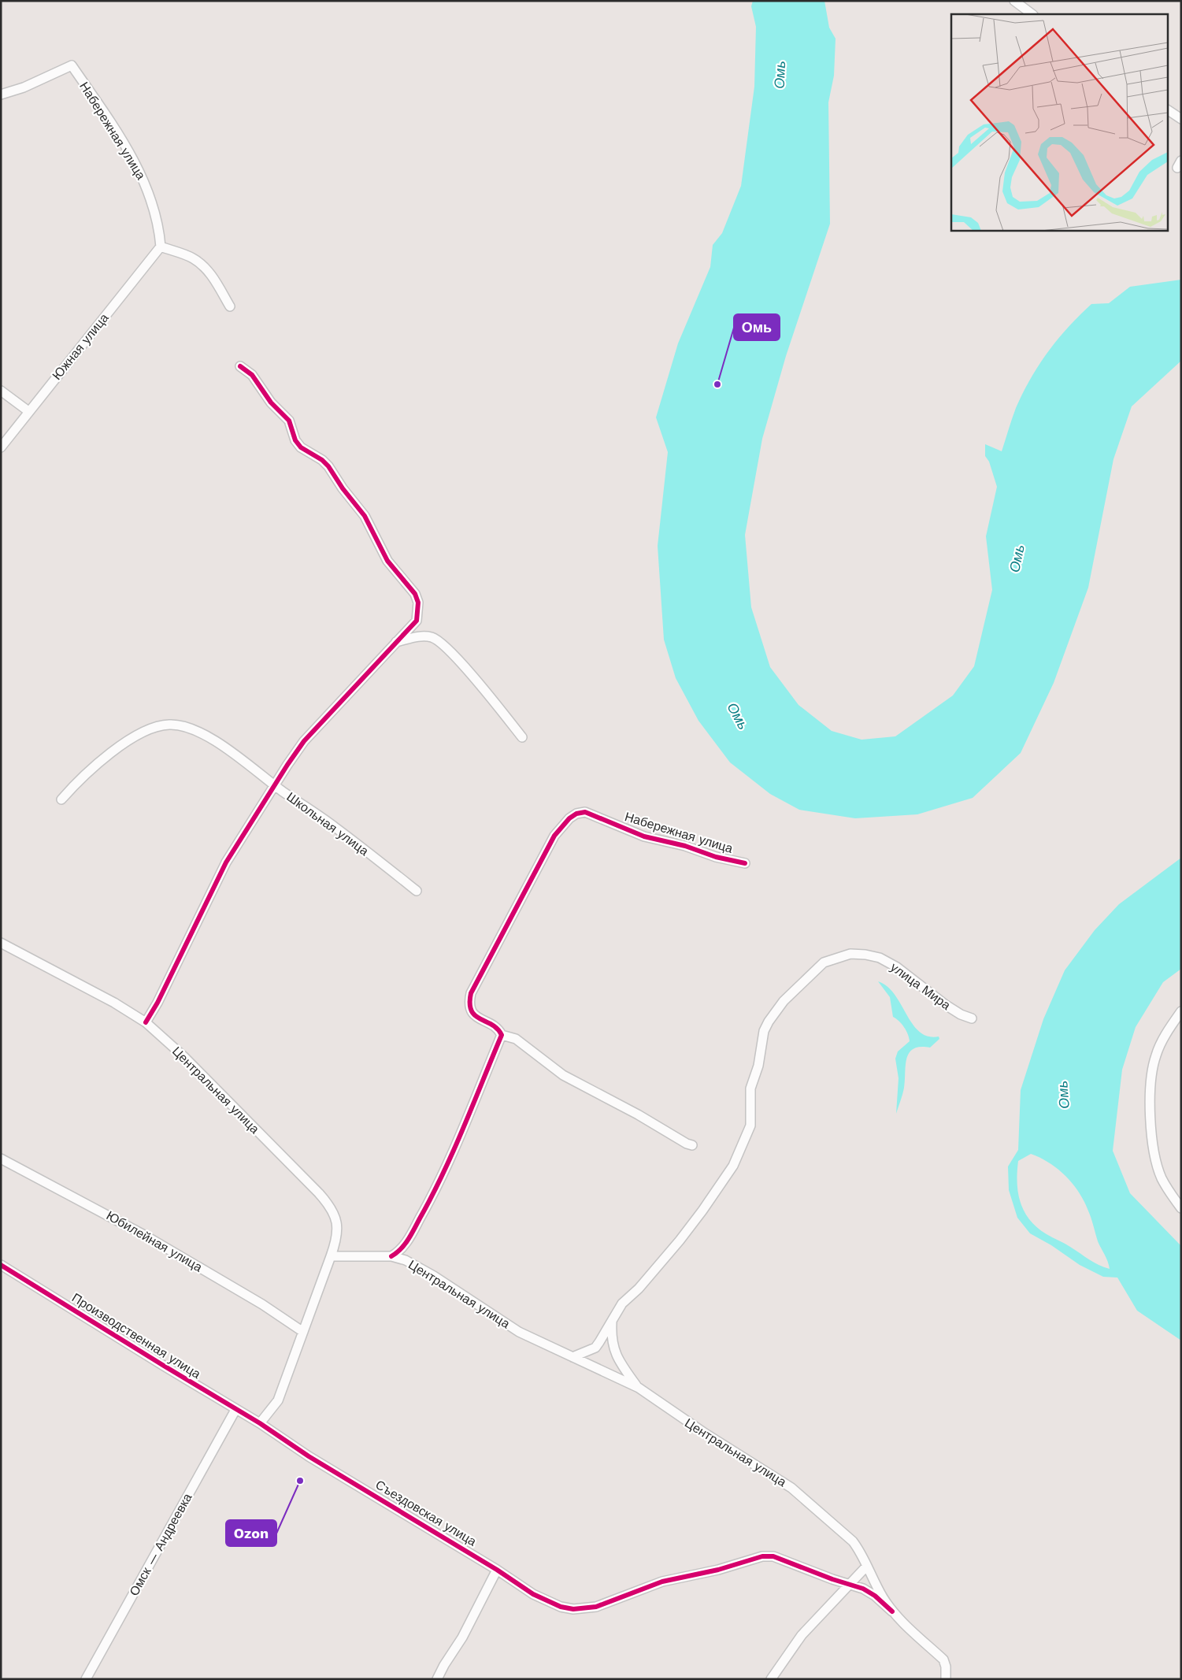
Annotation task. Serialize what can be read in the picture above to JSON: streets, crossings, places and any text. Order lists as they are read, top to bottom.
{
  "streets": {
    "street": [
      "Набережная улица",
      "Южная улица",
      "Школьная улица",
      "улица Мира",
      "Центральная улица",
      "Юбилейная улица",
      "Производственная улица",
      "Съездовская улица",
      "Омск — Андреевка"
    ]
  },
  "crossings": [
    ["Набережная улица", "Южная улица"],
    ["Центральная улица", "Съездовская улица"],
    ["Производственная улица", "Съездовская улица"],
    ["Производственная улица", "Омск — Андреевка"]
  ],
  "water": ["Омь"],
  "places": ["Омь", "Ozon"]
}
